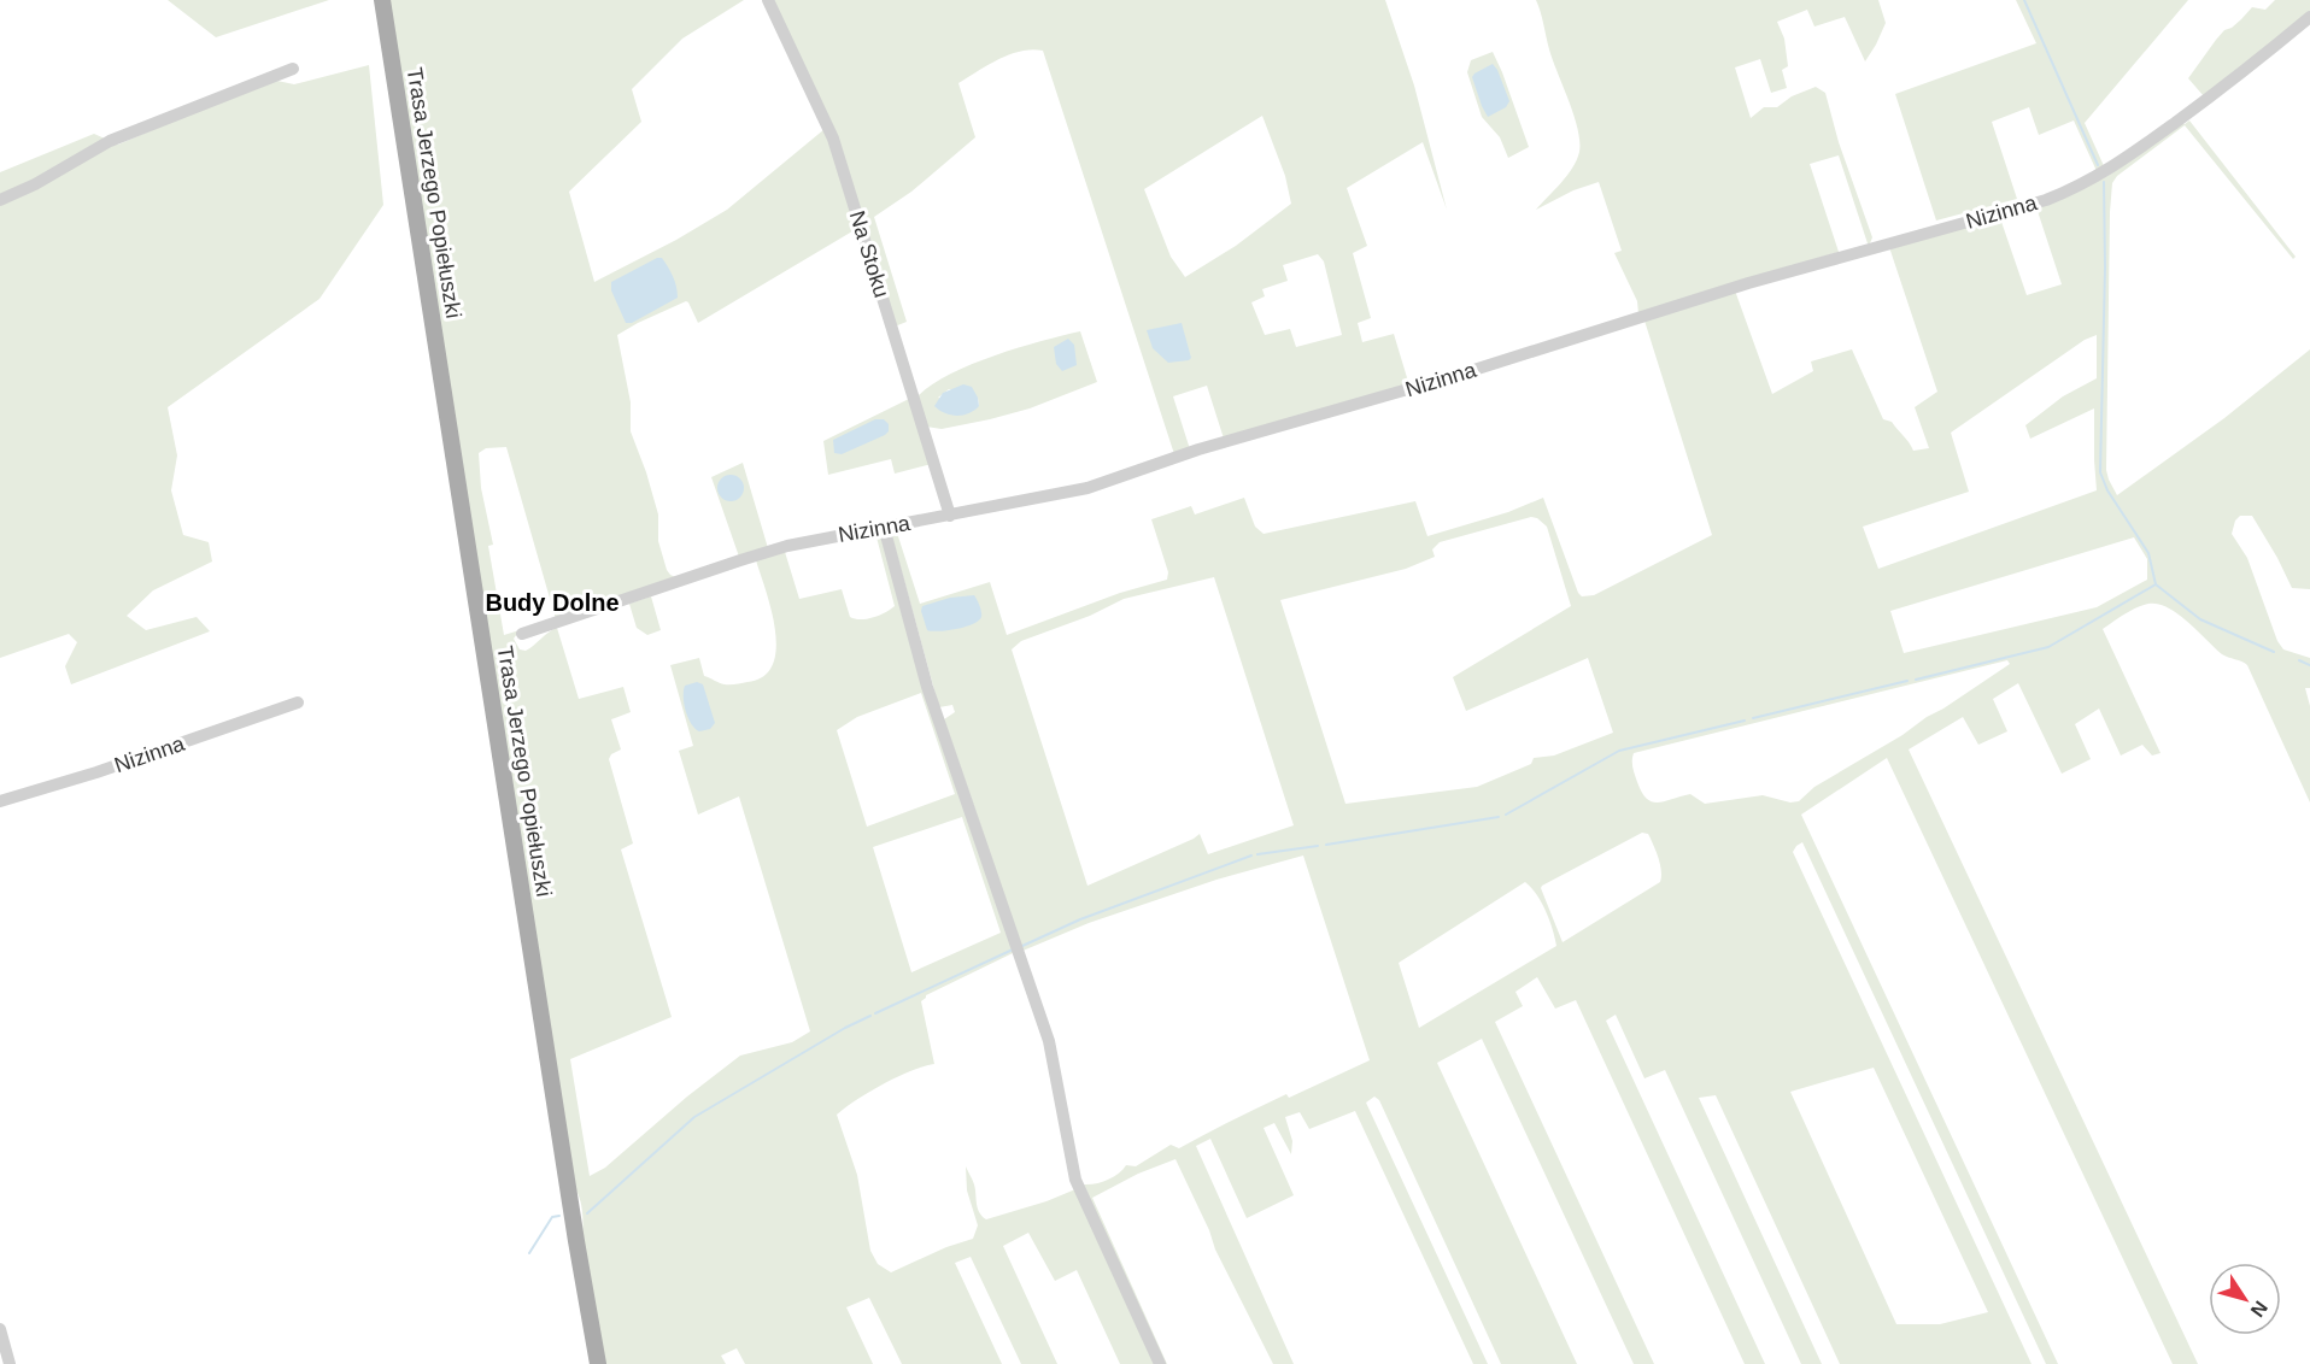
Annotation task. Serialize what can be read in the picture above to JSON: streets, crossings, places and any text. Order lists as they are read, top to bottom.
{
  "streets": {
    "main road": ["Trasa Jerzego Popiełuszki"],
    "street": ["Nizinna", "Na Stoku"]
  },
  "crossings": [
    ["Nizinna", "Na Stoku"]
  ],
  "districts": ["Budy Dolne"],
  "north": "bottom right"
}
